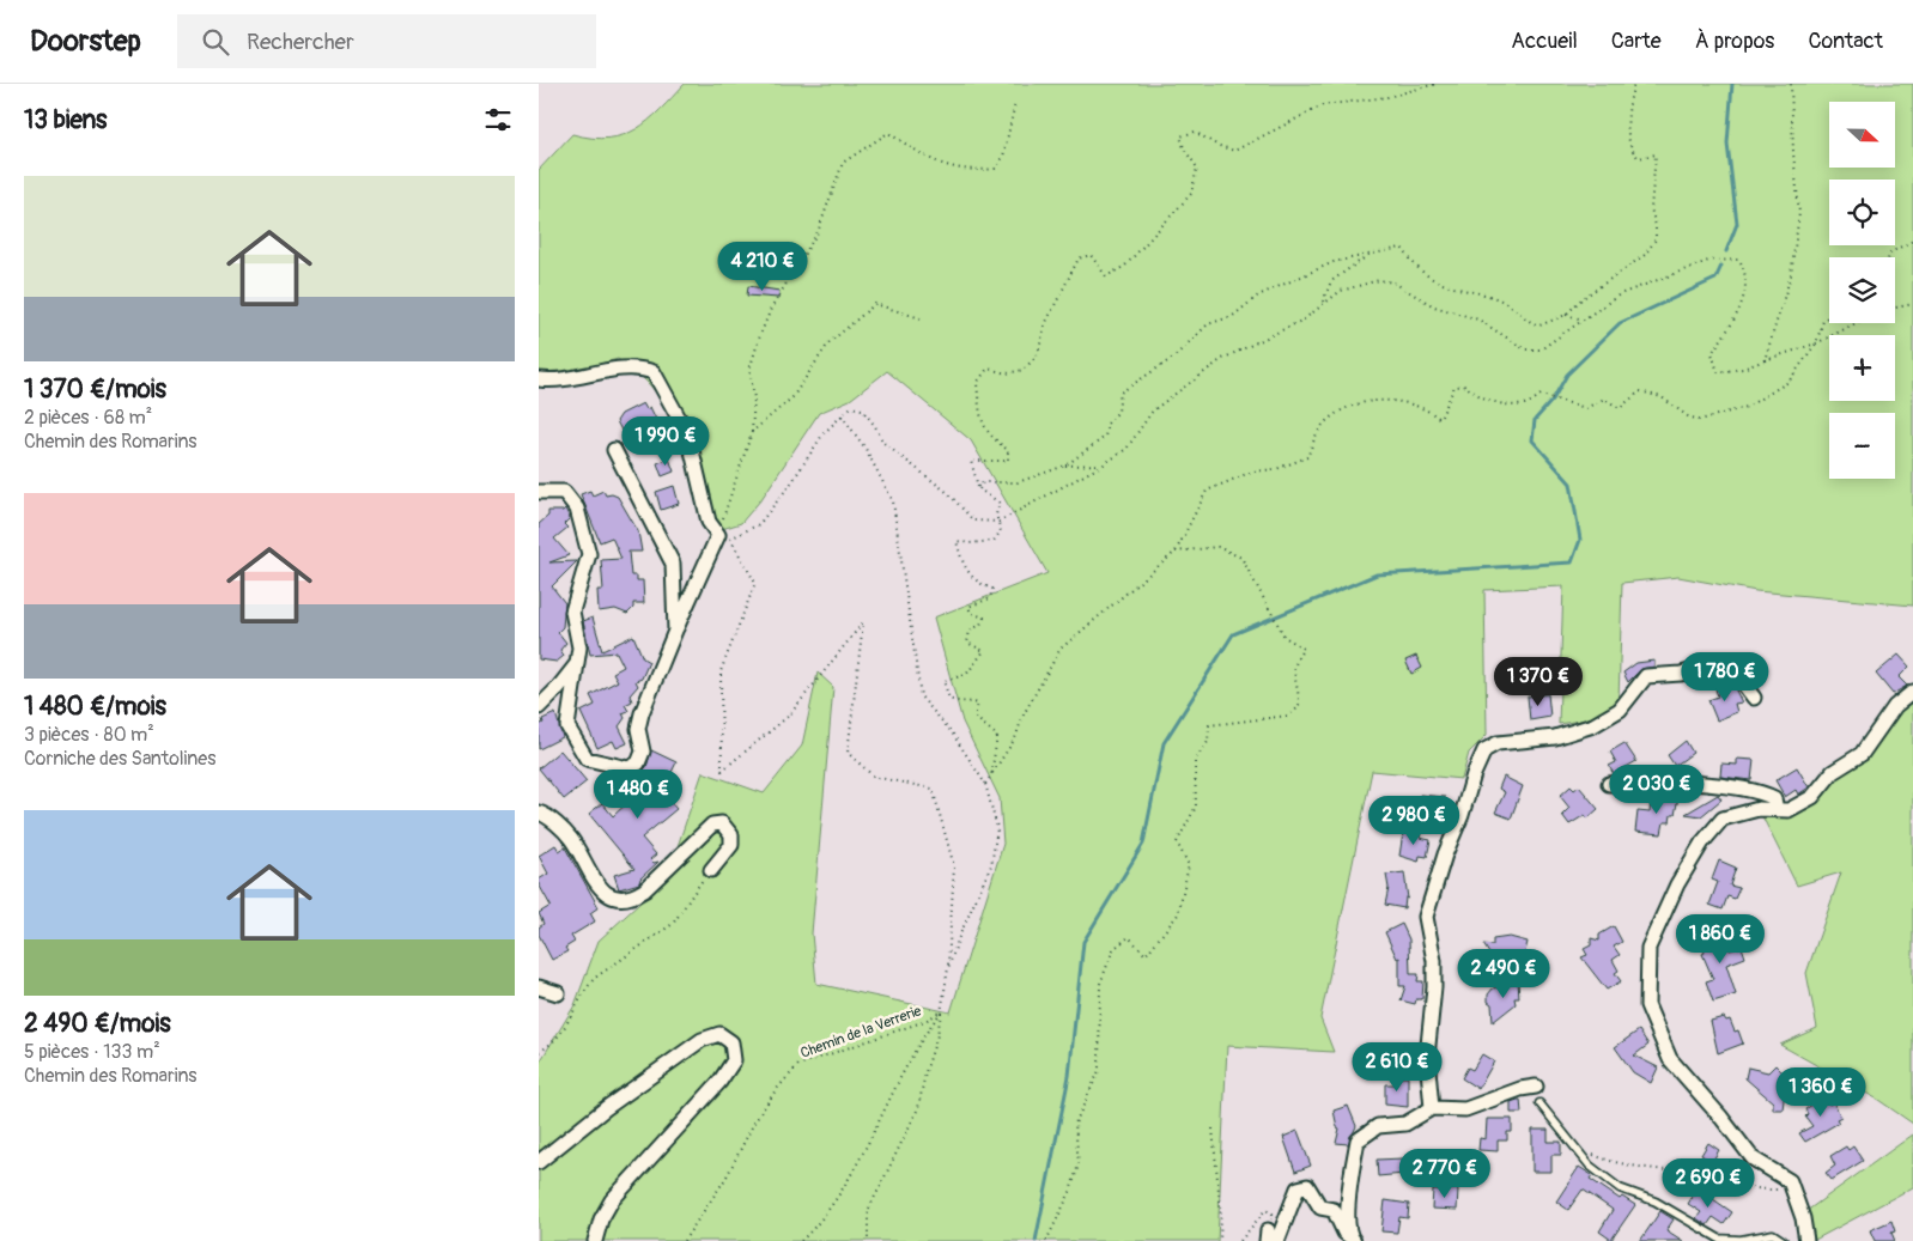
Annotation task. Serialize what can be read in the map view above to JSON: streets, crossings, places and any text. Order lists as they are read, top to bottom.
{
  "streets": {
    "path": ["Chemin de la Verrerie"]
  },
  "north": "right",
  "page": {
    "header": "Doorstep",
    "search": "Rechercher",
    "nav": [
      "Accueil",
      "Carte",
      "À propos",
      "Contact"
    ],
    "heading": "13 biens",
    "map_buttons": ["+", "−"],
    "list": [
      {
        "name": "1 370 €/mois",
        "note": "2 pièces · 68 m² · Chemin des Romarins"
      },
      {
        "name": "1 480 €/mois",
        "note": "3 pièces · 80 m² · Corniche des Santolines"
      },
      {
        "name": "2 490 €/mois",
        "note": "5 pièces · 133 m² · Chemin des Romarins"
      }
    ],
    "price": [
      "4 210 €",
      "1 990 €",
      "1 780 €",
      "1 370 €",
      "2 030 €",
      "1 480 €",
      "2 980 €",
      "1 860 €",
      "2 490 €",
      "2 610 €",
      "1 360 €",
      "2 770 €",
      "2 690 €"
    ]
  }
}
